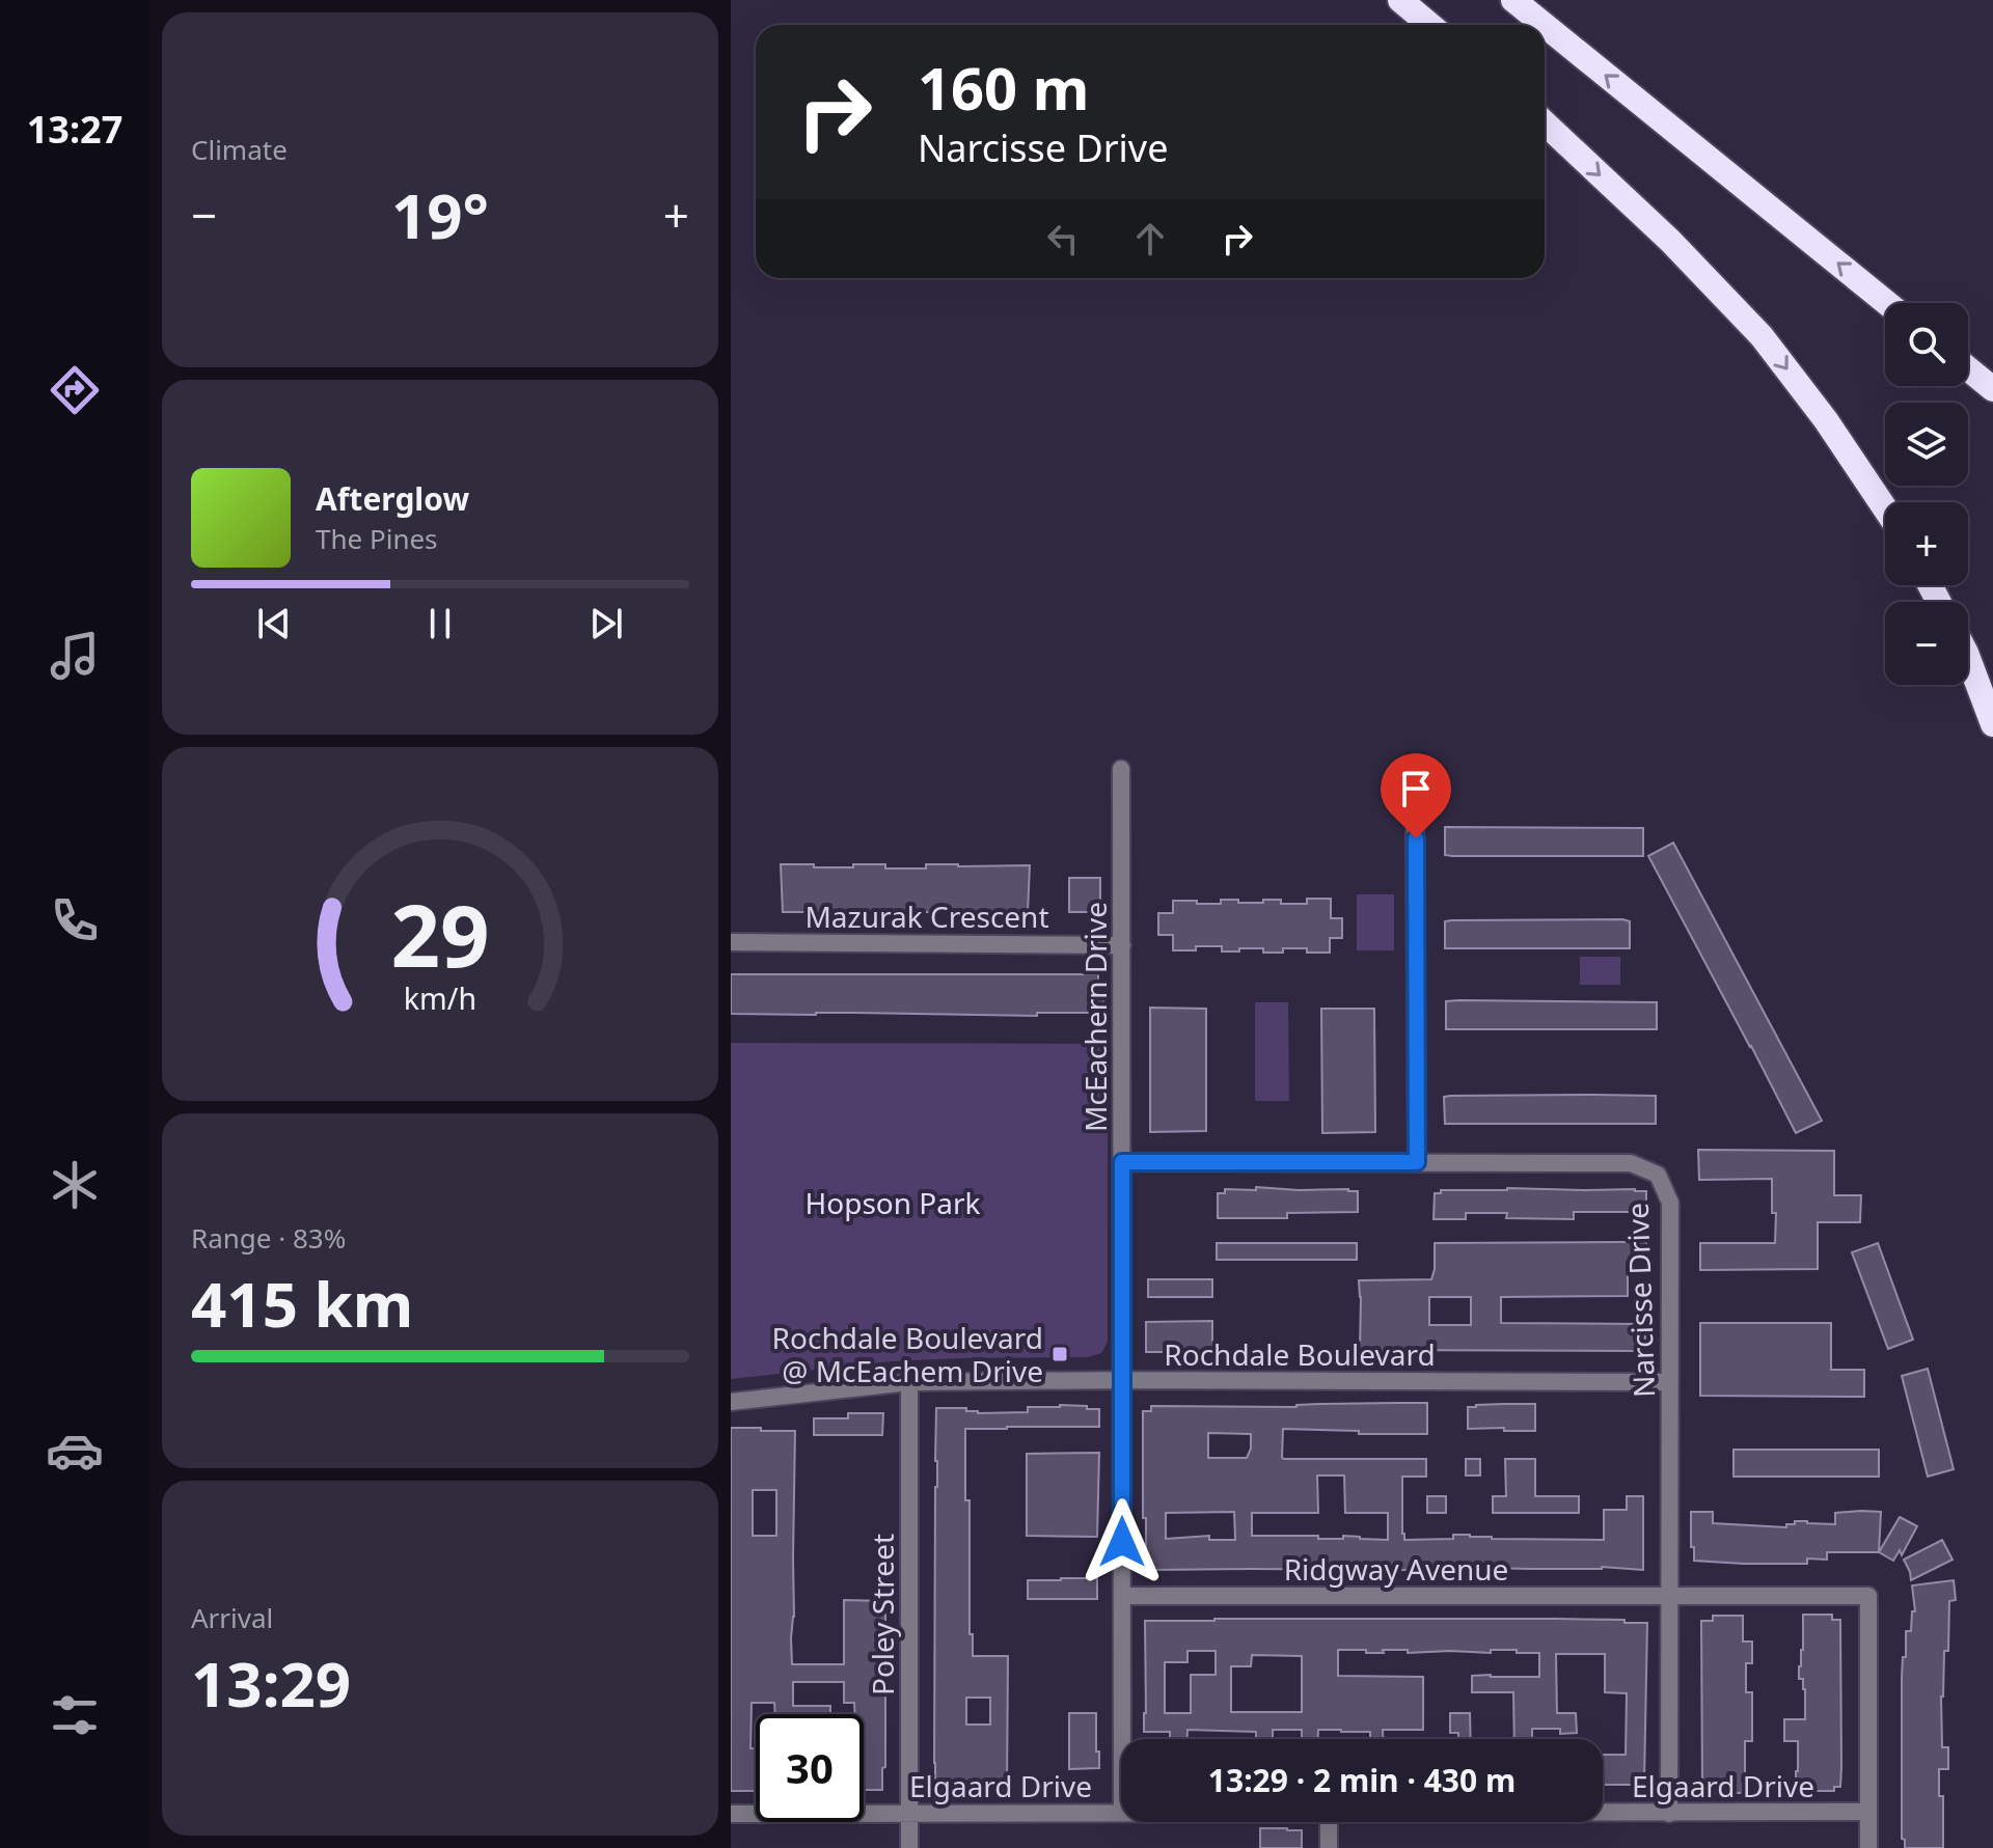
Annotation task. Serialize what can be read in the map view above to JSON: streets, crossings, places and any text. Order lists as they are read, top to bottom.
{
  "streets": {
    "street": [
      "Mazurak Crescent",
      "McEachern Drive",
      "Narcisse Drive",
      "Rochdale Boulevard",
      "Ridgway Avenue",
      "Poley Street",
      "Elgaard Drive"
    ]
  },
  "crossings": [
    ["Mazurak Crescent", "McEachern Drive"],
    ["McEachern Drive", "Narcisse Drive"],
    ["McEachern Drive", "Rochdale Boulevard"],
    ["McEachern Drive", "Ridgway Avenue"],
    ["Narcisse Drive", "Rochdale Boulevard"],
    ["Narcisse Drive", "Ridgway Avenue"],
    ["Narcisse Drive", "Elgaard Drive"],
    ["Rochdale Boulevard", "Poley Street"],
    ["Ridgway Avenue", "Elgaard Drive"],
    ["Poley Street", "Elgaard Drive"]
  ],
  "parks": ["Hopson Park"],
  "places": {
    "transit": ["Rochdale Boulevard @ McEachem Drive"]
  },
  "page": {
    "tabs": "13:27",
    "tile": [
      "Climate",
      ["Range · 83%", "415 km"],
      ["Arrival", "13:29"]
    ],
    "turn": ["160 m", "Narcisse Drive"],
    "heat": ["−", "19°", "+"],
    "map_buttons": ["+", "−"],
    "song": ["Afterglow", "The Pines"],
    "limit": "30",
    "trip": "13:29 · 2 min · 430 m",
    "gauge": ["29", "km/h"]
  }
}
